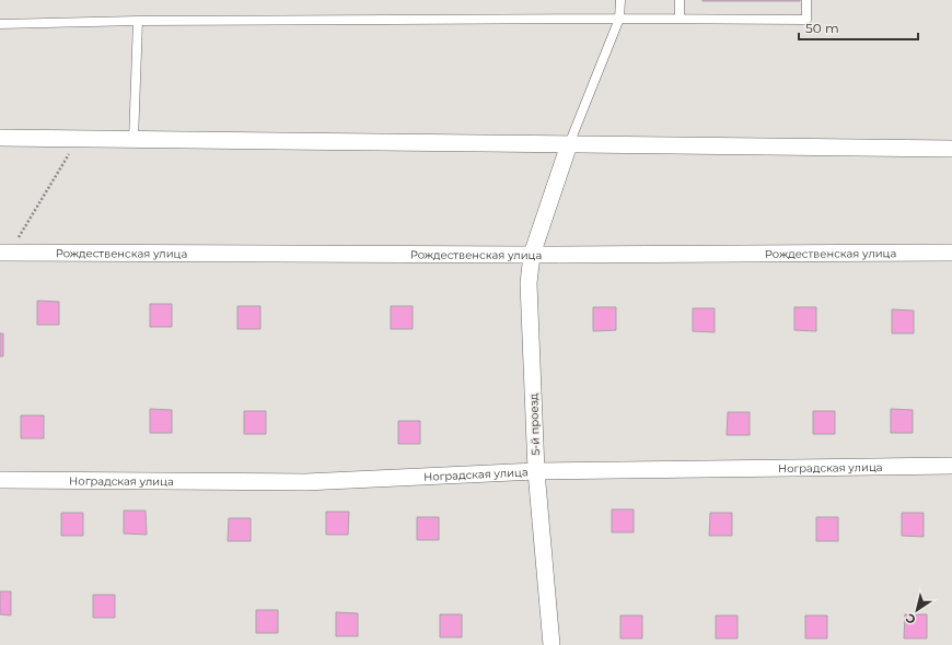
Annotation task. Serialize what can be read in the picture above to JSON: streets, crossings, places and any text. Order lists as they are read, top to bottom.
{
  "streets": {
    "street": ["Рождественская улица", "5-й проезд", "Ноградская улица"]
  },
  "crossings": [
    ["Рождественская улица", "5-й проезд"],
    ["5-й проезд", "Ноградская улица"]
  ],
  "scale_bar": "50 m",
  "north": "bottom left"
}
